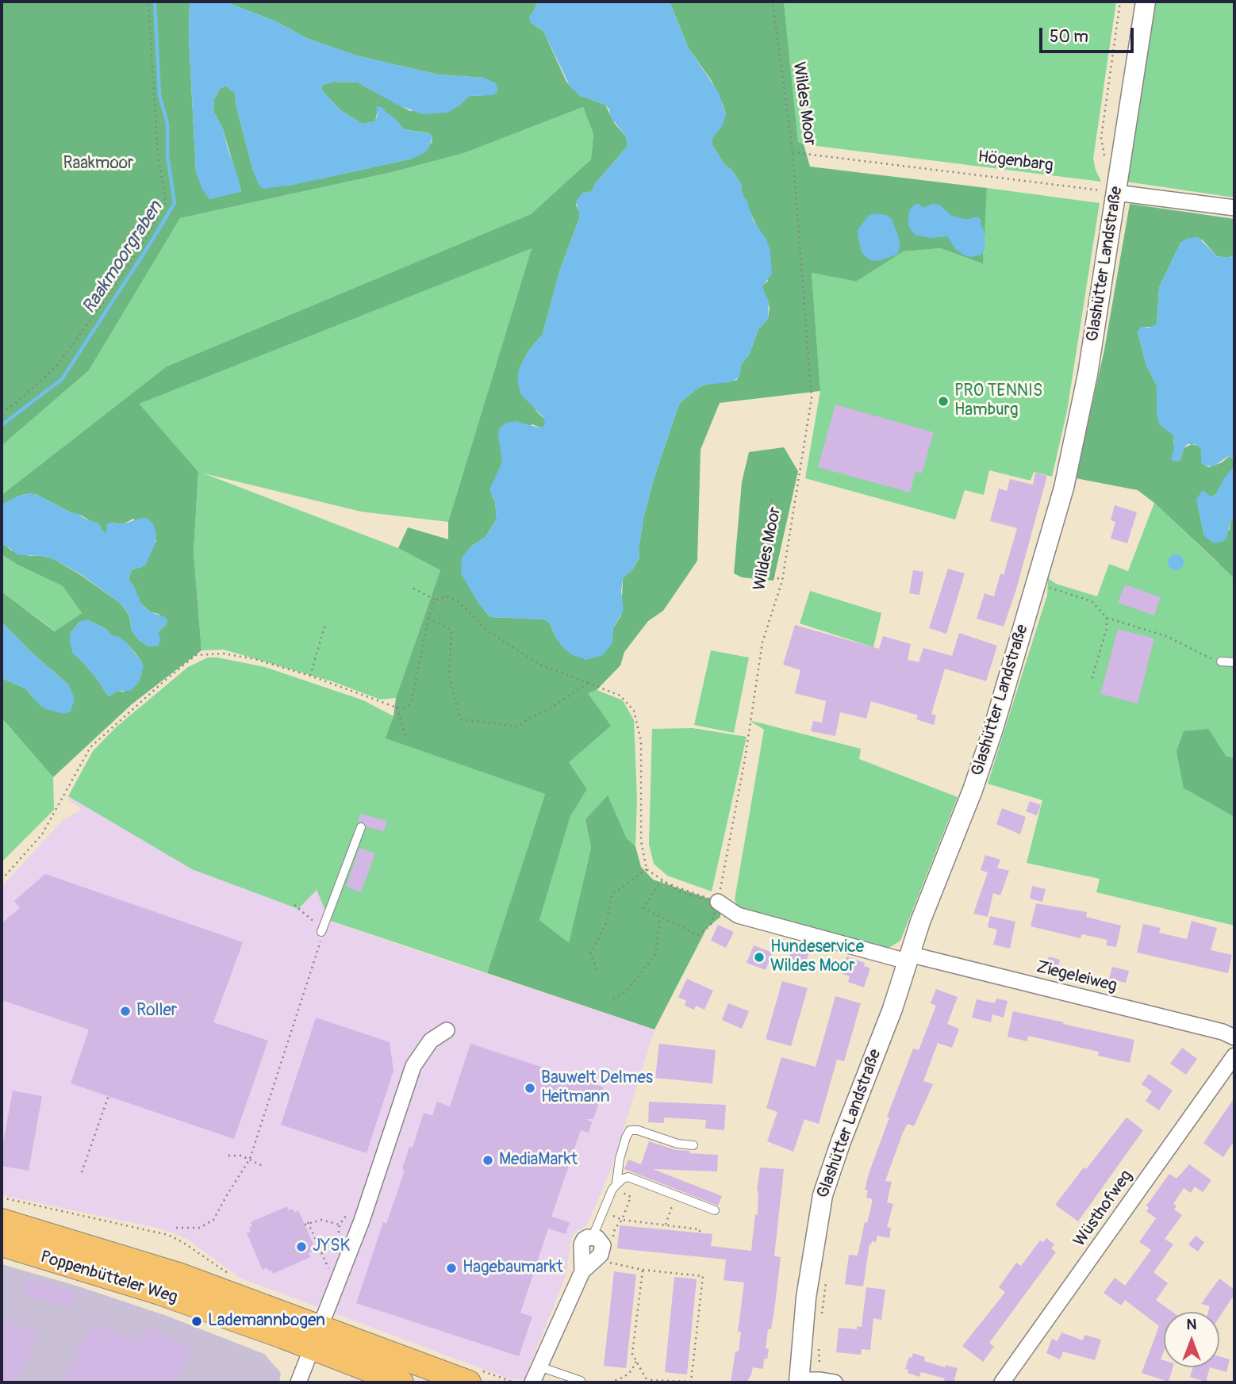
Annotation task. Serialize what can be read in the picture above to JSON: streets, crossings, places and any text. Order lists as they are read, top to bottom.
{
  "streets": {
    "main road": ["Poppenbütteler Weg"],
    "street": ["Glashütter Landstraße", "Ziegeleiweg", "Wüsthofweg"],
    "path": ["Wildes Moor", "Högenbarg"]
  },
  "crossings": [
    ["Wildes Moor", "Högenbarg"],
    ["Högenbarg", "Glashütter Landstraße"],
    ["Glashütter Landstraße", "Ziegeleiweg"]
  ],
  "water": ["Raakmoorgraben"],
  "parks": ["Raakmoor"],
  "places": [
    "PRO TENNIS Hamburg",
    "Hundeservice Wildes Moor",
    "Roller",
    "Bauwelt Delmes Heitmann",
    "MediaMarkt",
    "JYSK",
    "Hagebaumarkt",
    "Lademannbogen"
  ],
  "scale_bar": "50 m",
  "north": "top"
}
